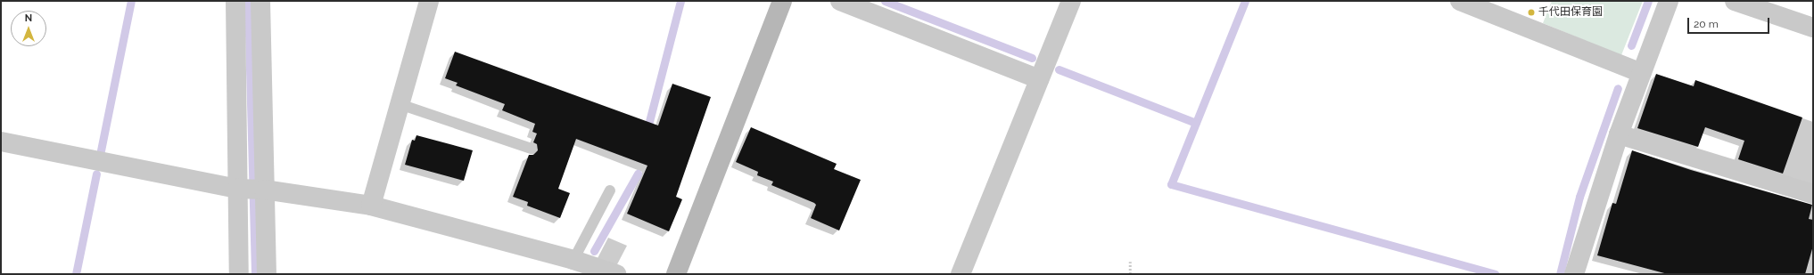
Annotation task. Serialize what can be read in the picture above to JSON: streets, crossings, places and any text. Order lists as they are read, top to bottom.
{
  "places": ["千代田保育園"],
  "scale_bar": "20 m",
  "north": "top"
}
